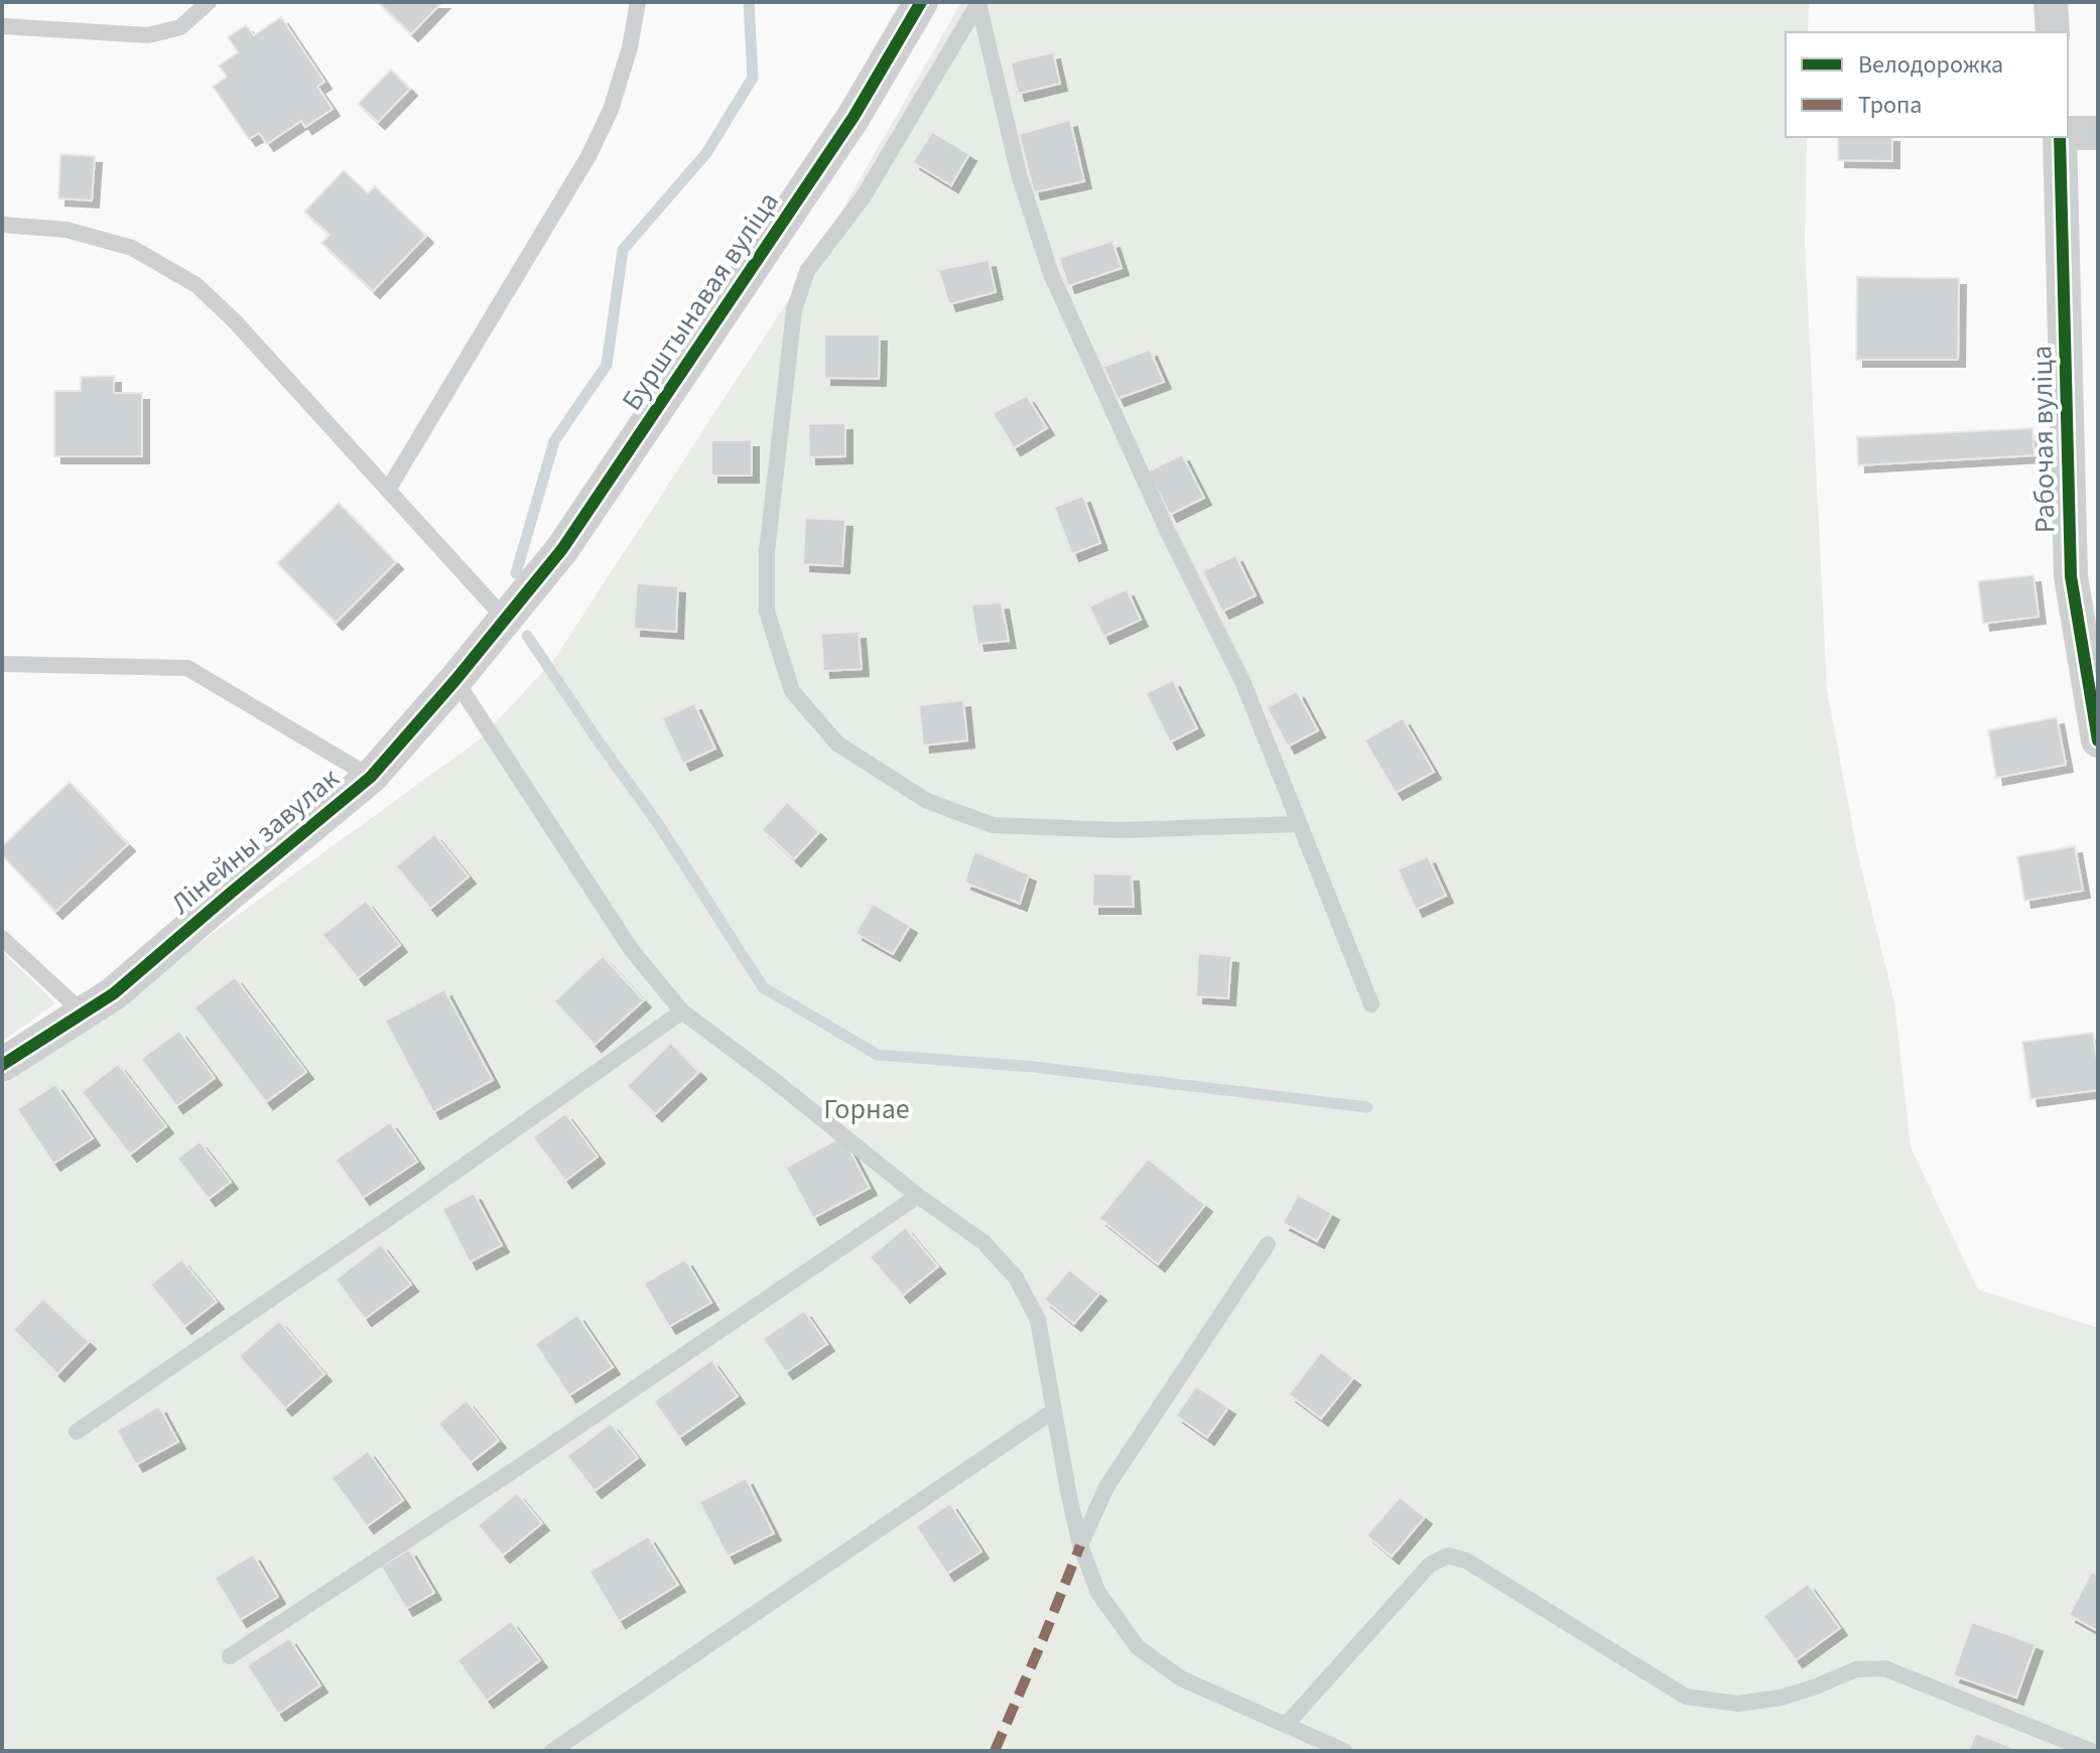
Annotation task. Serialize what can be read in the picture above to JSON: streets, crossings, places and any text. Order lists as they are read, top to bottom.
{
  "streets": {
    "street": ["Бурштынавая вуліца", "Рабочая вуліца", "Лінейны завулак"]
  },
  "crossings": [
    ["Бурштынавая вуліца", "Лінейны завулак"]
  ],
  "parks": ["Горнае"],
  "legend": ["Велодорожка", "Тропа"]
}
